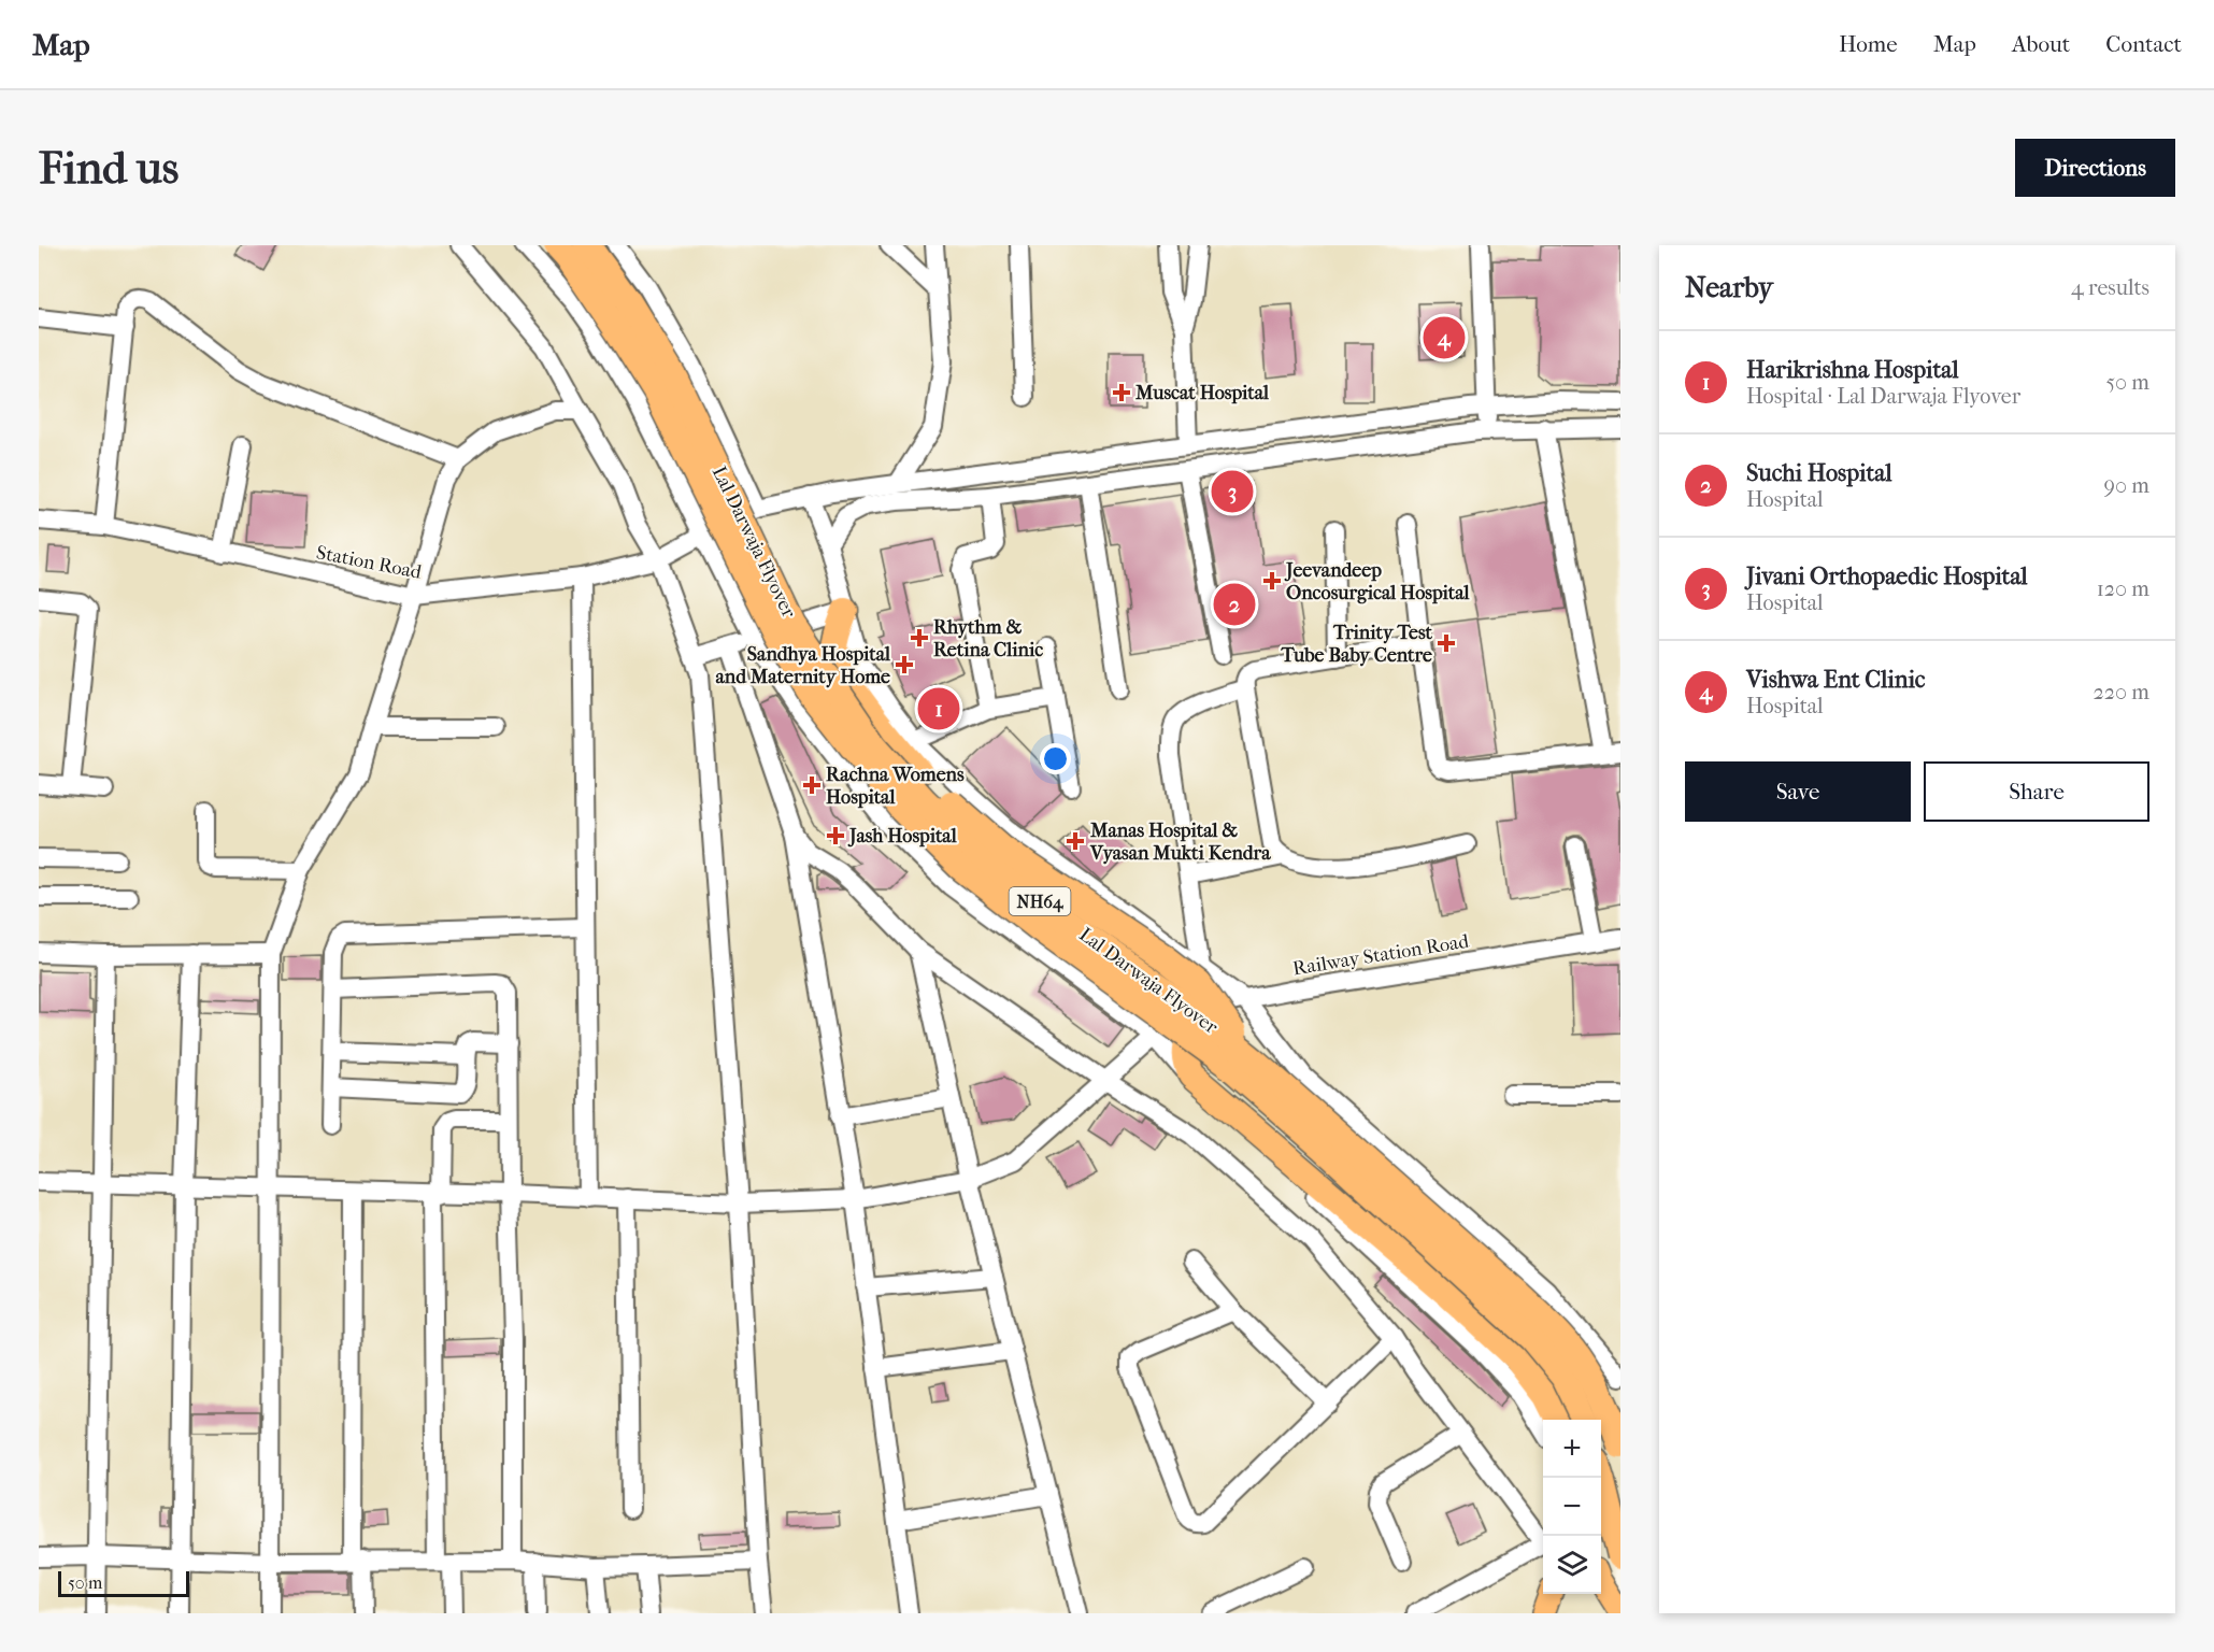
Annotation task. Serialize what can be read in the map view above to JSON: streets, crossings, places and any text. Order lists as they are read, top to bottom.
{
  "streets": {
    "highway": ["Lal Darwaja Flyover", "NH64"],
    "street": ["Station Road", "Railway Station Road"]
  },
  "places": {
    "health": [
      "Muscat Hospital",
      "Jeevandeep Oncosurgical Hospital",
      "Rhythm & Retina Clinic",
      "Trinity Test Tube Baby Centre",
      "Sandhya Hospital and Maternity Home",
      "Rachna Womens Hospital",
      "Jash Hospital",
      "Manas Hospital & Vyasan Mukti Kendra"
    ]
  },
  "scale_bar": "50 m",
  "page": {
    "header": "Map",
    "nav": [
      "Home",
      "Map",
      "About",
      "Contact"
    ],
    "buttons": [
      "Directions",
      ["Save", "Share"]
    ],
    "title": "Find us",
    "heading": ["Nearby", "4 results"],
    "pins": [
      "4",
      "3",
      "2",
      "1"
    ],
    "list": [
      {
        "mark": "1",
        "name": "Harikrishna Hospital",
        "note": "Hospital · Lal Darwaja Flyover",
        "value": "50 m"
      },
      {
        "mark": "2",
        "name": "Suchi Hospital",
        "note": "Hospital",
        "value": "90 m"
      },
      {
        "mark": "3",
        "name": "Jivani Orthopaedic Hospital",
        "note": "Hospital",
        "value": "120 m"
      },
      {
        "mark": "4",
        "name": "Vishwa Ent Clinic",
        "note": "Hospital",
        "value": "220 m"
      }
    ],
    "map_buttons": ["+", "−"],
    "scale": "50 m"
  }
}
